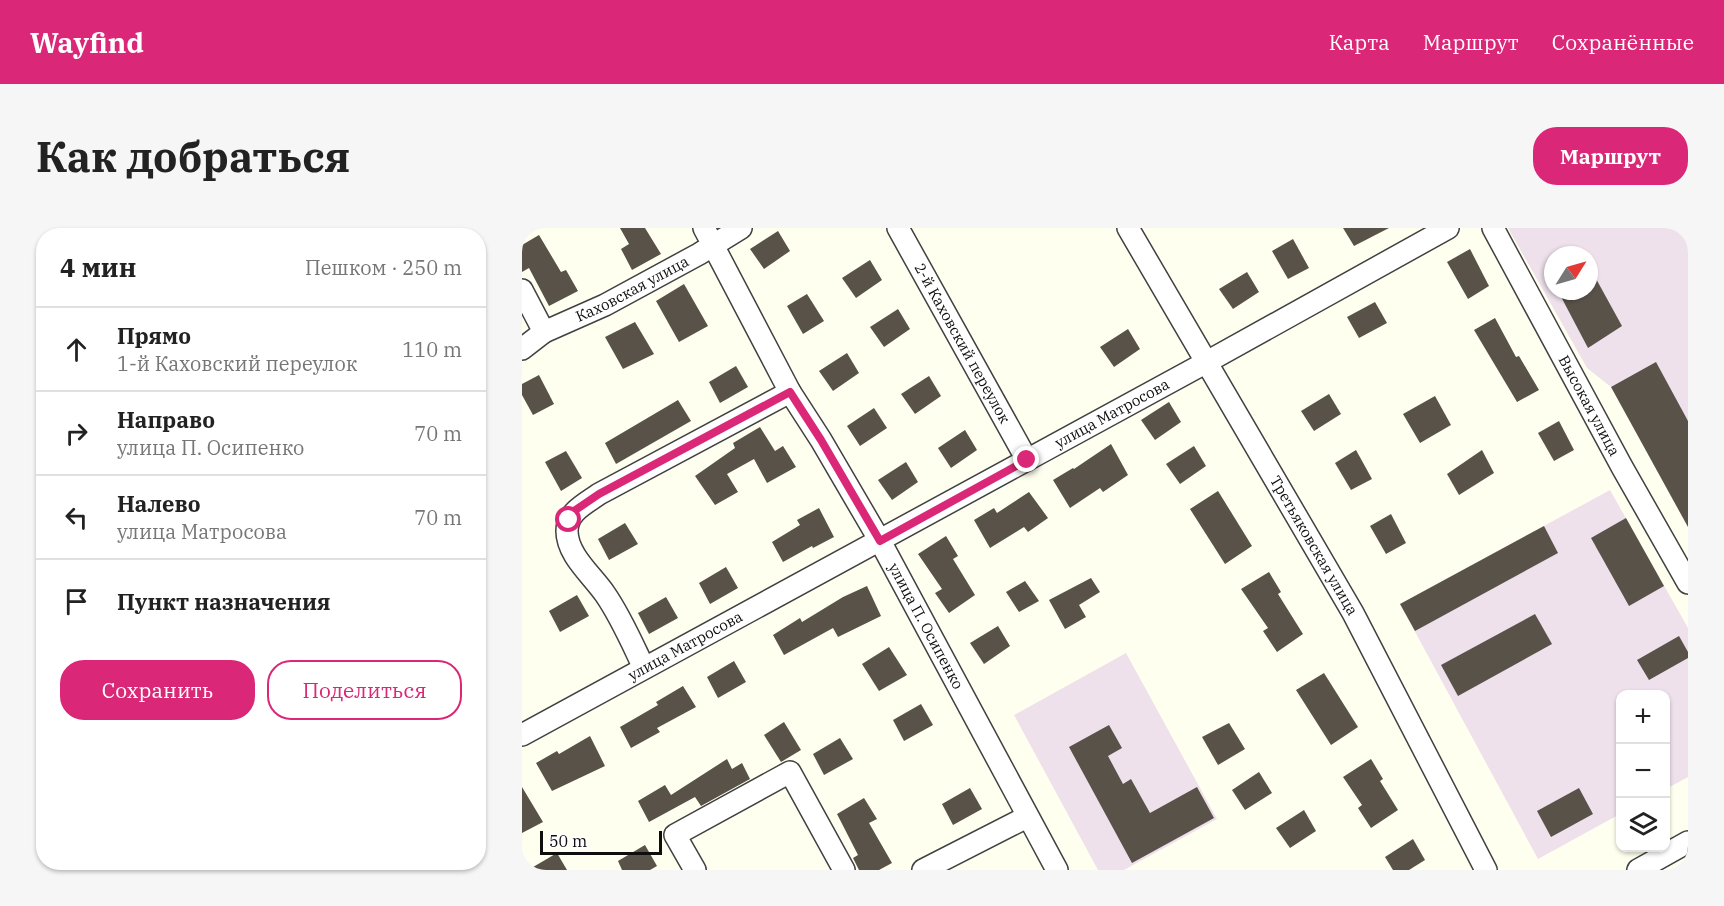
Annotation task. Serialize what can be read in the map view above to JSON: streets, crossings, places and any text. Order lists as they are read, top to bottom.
{
  "streets": {
    "street": [
      "Каховская улица",
      "2-й Каховский переулок",
      "Высокая улица",
      "улица Матросова",
      "Третьяковская улица",
      "улица П. Осипенко"
    ]
  },
  "crossings": [
    ["Каховская улица", "улица П. Осипенко"],
    ["2-й Каховский переулок", "улица Матросова"],
    ["улица Матросова", "Третьяковская улица"],
    ["улица Матросова", "улица П. Осипенко"]
  ],
  "scale_bar": "50 m",
  "north": "top right",
  "page": {
    "header": "Wayfind",
    "nav": ["Карта", "Маршрут", "Сохранённые"],
    "buttons": [
      "Маршрут",
      ["Сохранить", "Поделиться"]
    ],
    "title": "Как добраться",
    "heading": ["4 мин", "Пешком · 250 m"],
    "list": [
      ["Прямо", "1-й Каховский переулок", "110 m"],
      ["Направо", "улица П. Осипенко", "70 m"],
      ["Налево", "улица Матросова", "70 m"],
      "Пункт назначения"
    ],
    "map_buttons": ["+", "−"],
    "scale": "50 m"
  }
}
